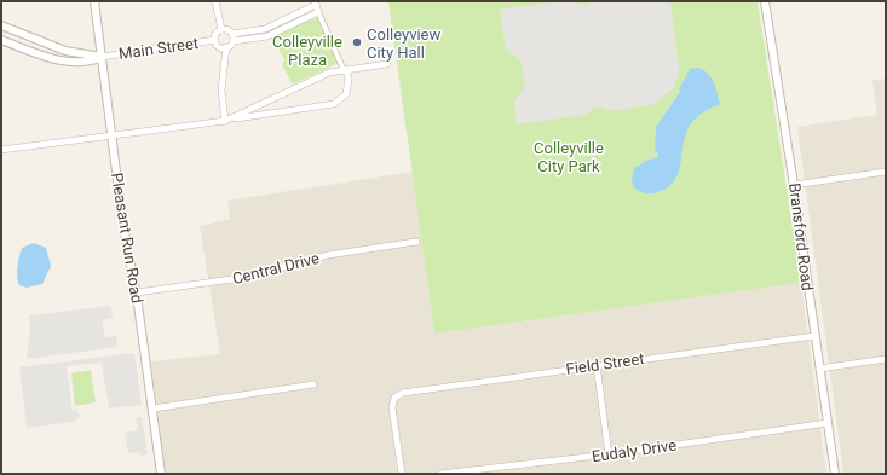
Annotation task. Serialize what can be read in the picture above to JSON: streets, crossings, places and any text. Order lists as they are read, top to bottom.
{
  "streets": {
    "street": [
      "Main Street",
      "Bransford Road",
      "Pleasant Run Road",
      "Central Drive",
      "Field Street",
      "Eudaly Drive"
    ]
  },
  "crossings": [
    ["Main Street", "Pleasant Run Road"],
    ["Bransford Road", "Field Street"],
    ["Bransford Road", "Eudaly Drive"],
    ["Pleasant Run Road", "Central Drive"]
  ],
  "parks": ["Colleyville Plaza", "Colleyville City Park"],
  "places": ["Colleyview City Hall"]
}
